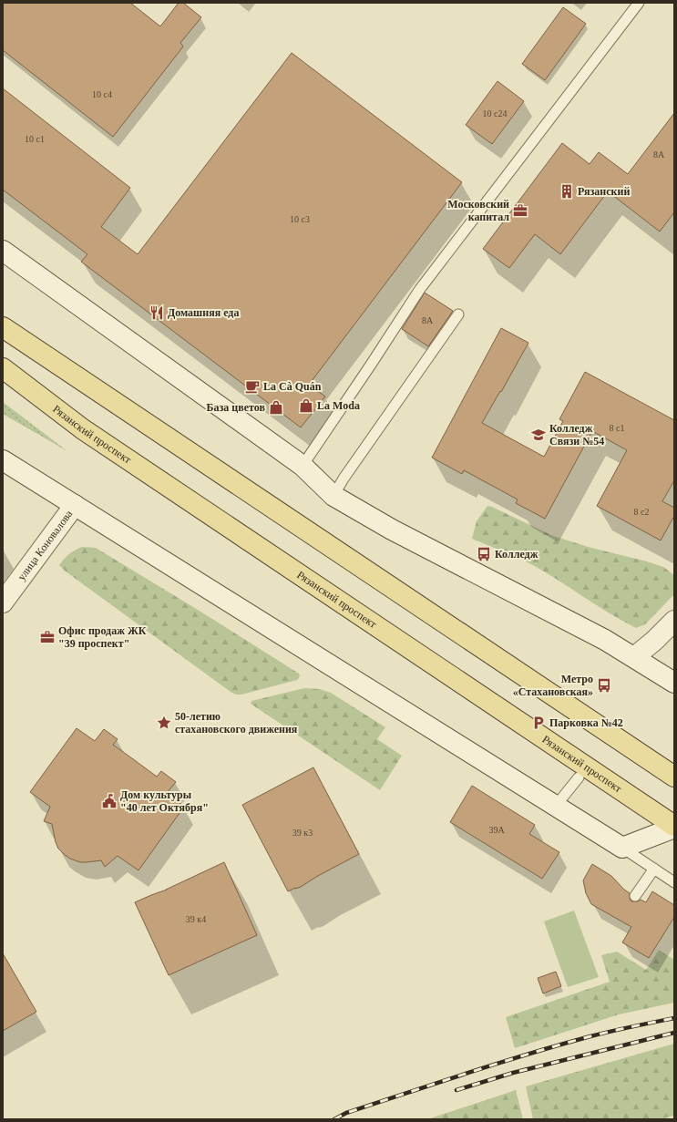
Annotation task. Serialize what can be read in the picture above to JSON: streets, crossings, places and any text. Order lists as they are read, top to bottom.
{
  "streets": {
    "main road": ["Рязанский проспект", "улица Коновалова"]
  },
  "places": {
    "building": ["Рязанский"],
    "office": ["Московский капитал", "Офис продаж ЖК \"39 проспект\""],
    "restaurant": ["Домашняя еда"],
    "cafe": ["La Cà Quán"],
    "shop": ["La Moda", "База цветов"],
    "school or university": ["Колледж Связи №54"],
    "bus stop": ["Колледж", "Метро «Стахановская»"],
    "place": ["50-летию стахановского движения"],
    "parking": ["Парковка №42"],
    "public building": ["Дом культуры \"40 лет Октября\""]
  },
  "house_numbers": [
    "10 с4",
    "10 с24",
    "10 с1",
    "8А",
    "10 с3",
    "8А",
    "8 с1",
    "8 с2",
    "39А",
    "39 к3",
    "39 к4"
  ]
}
